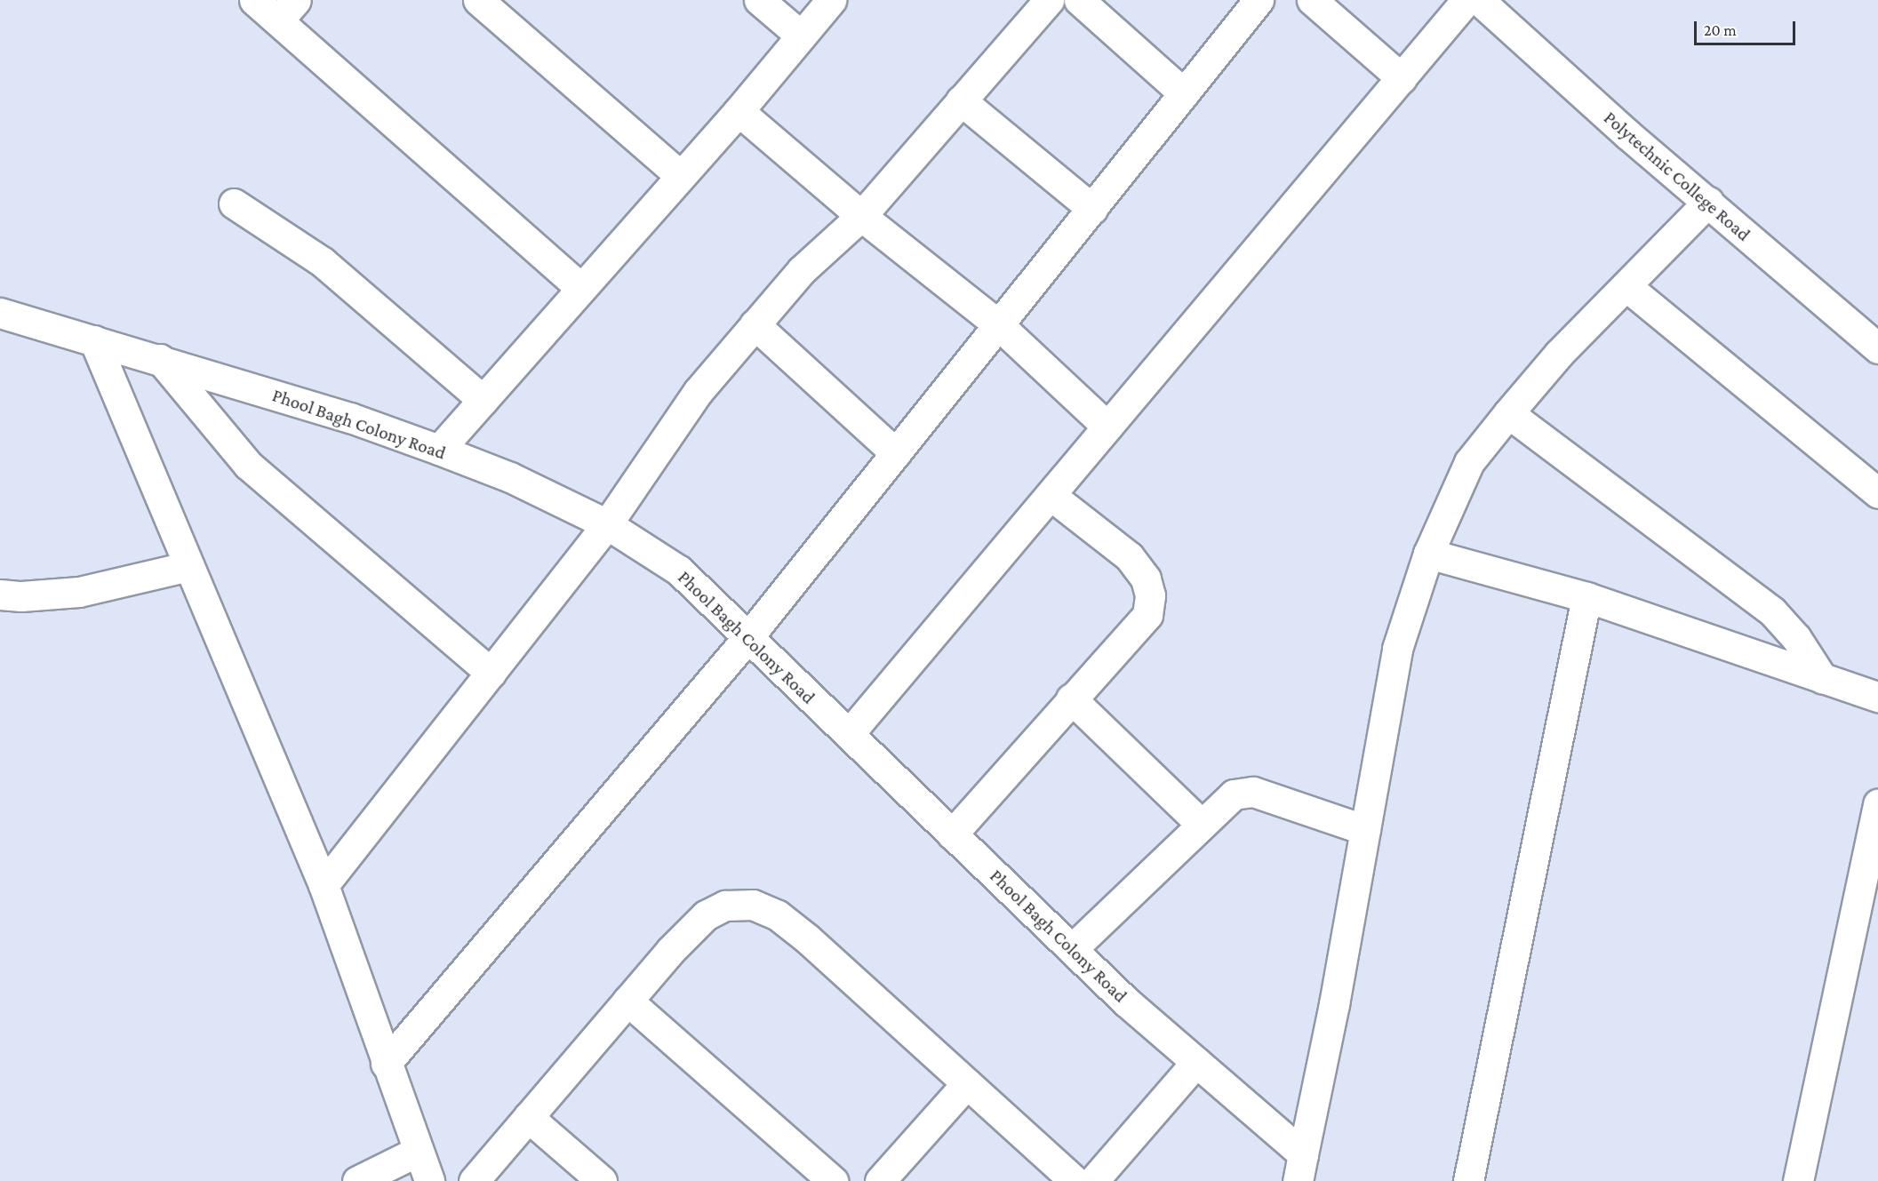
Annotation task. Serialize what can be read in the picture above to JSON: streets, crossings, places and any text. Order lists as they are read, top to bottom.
{
  "streets": {
    "street": ["Polytechnic College Road", "Phool Bagh Colony Road"]
  },
  "scale_bar": "20 m"
}
